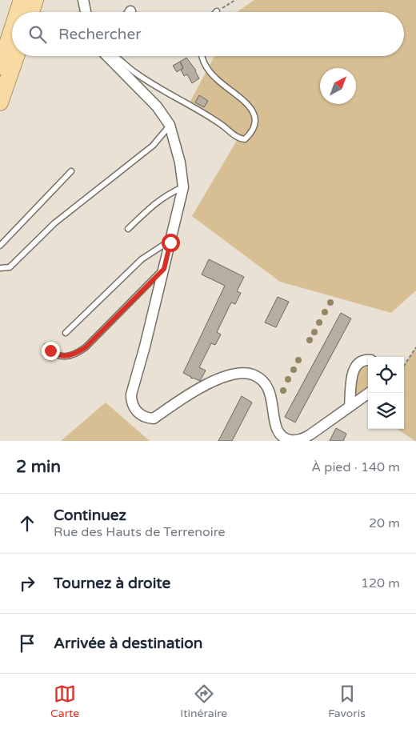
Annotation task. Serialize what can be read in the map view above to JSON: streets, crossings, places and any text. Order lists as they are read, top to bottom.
{
  "north": "top right",
  "page": {
    "search": "Rechercher",
    "heading": ["2 min", "À pied · 140 m"],
    "list": [
      ["Continuez", "Rue des Hauts de Terrenoire", "20 m"],
      ["Tournez à droite", "120 m"],
      "Arrivée à destination"
    ],
    "nav": ["Carte", "Itinéraire", "Favoris"]
  }
}
